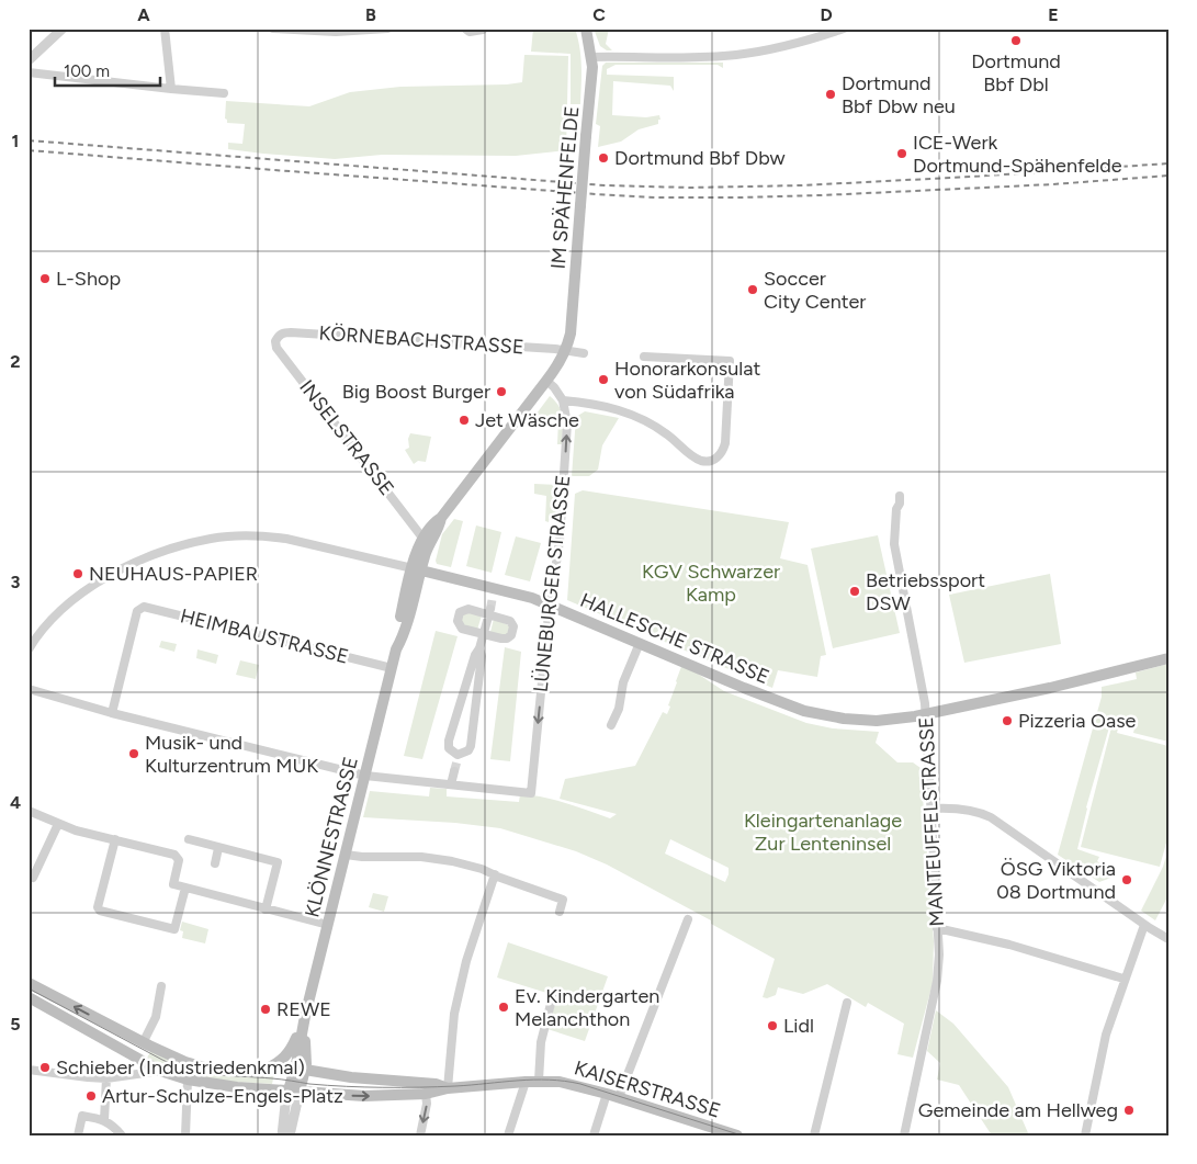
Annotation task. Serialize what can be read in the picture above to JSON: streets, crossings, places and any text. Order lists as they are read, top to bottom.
{
  "streets": {
    "main road": [
      "IM SPÄHENFELDE",
      "HALLESCHE STRASSE",
      "KLÖNNESTRASSE",
      "KAISERSTRASSE"
    ],
    "street": [
      "KÖRNEBACHSTRASSE",
      "INSELSTRASSE",
      "LÜNEBURGER STRASSE",
      "HEIMBAUSTRASSE",
      "MANTEUFFELSTRASSE"
    ]
  },
  "crossings": [
    ["IM SPÄHENFELDE", "KÖRNEBACHSTRASSE"],
    ["IM SPÄHENFELDE", "KLÖNNESTRASSE"],
    ["KÖRNEBACHSTRASSE", "INSELSTRASSE"],
    ["KÖRNEBACHSTRASSE", "KLÖNNESTRASSE"],
    ["INSELSTRASSE", "KLÖNNESTRASSE"],
    ["LÜNEBURGER STRASSE", "HALLESCHE STRASSE"],
    ["HEIMBAUSTRASSE", "KLÖNNESTRASSE"],
    ["HALLESCHE STRASSE", "MANTEUFFELSTRASSE"],
    ["HALLESCHE STRASSE", "KLÖNNESTRASSE"],
    ["KLÖNNESTRASSE", "KAISERSTRASSE"]
  ],
  "parks": ["KGV Schwarzer Kamp", "Kleingartenanlage Zur Lenteninsel"],
  "places": [
    "Dortmund Bbf Dbl",
    "Dortmund Bbf Dbw neu",
    "ICE-Werk Dortmund-Spähenfelde",
    "Dortmund Bbf Dbw",
    "L-Shop",
    "Soccer City Center",
    "Honorarkonsulat von Südafrika",
    "Big Boost Burger",
    "Jet Wäsche",
    "NEUHAUS-PAPIER",
    "Betriebssport DSW",
    "Pizzeria Oase",
    "Musik- und Kulturzentrum MUK",
    "ÖSG Viktoria 08 Dortmund",
    "Ev. Kindergarten Melanchthon",
    "REWE",
    "Lidl",
    "Schieber (Industriedenkmal)",
    "Artur-Schulze-Engels-Platz",
    "Gemeinde am Hellweg"
  ],
  "scale_bar": "100 m",
  "grid": {
    "columns": [
      "A",
      "B",
      "C",
      "D",
      "E"
    ],
    "rows": [
      "1",
      "2",
      "3",
      "4",
      "5"
    ]
  }
}
